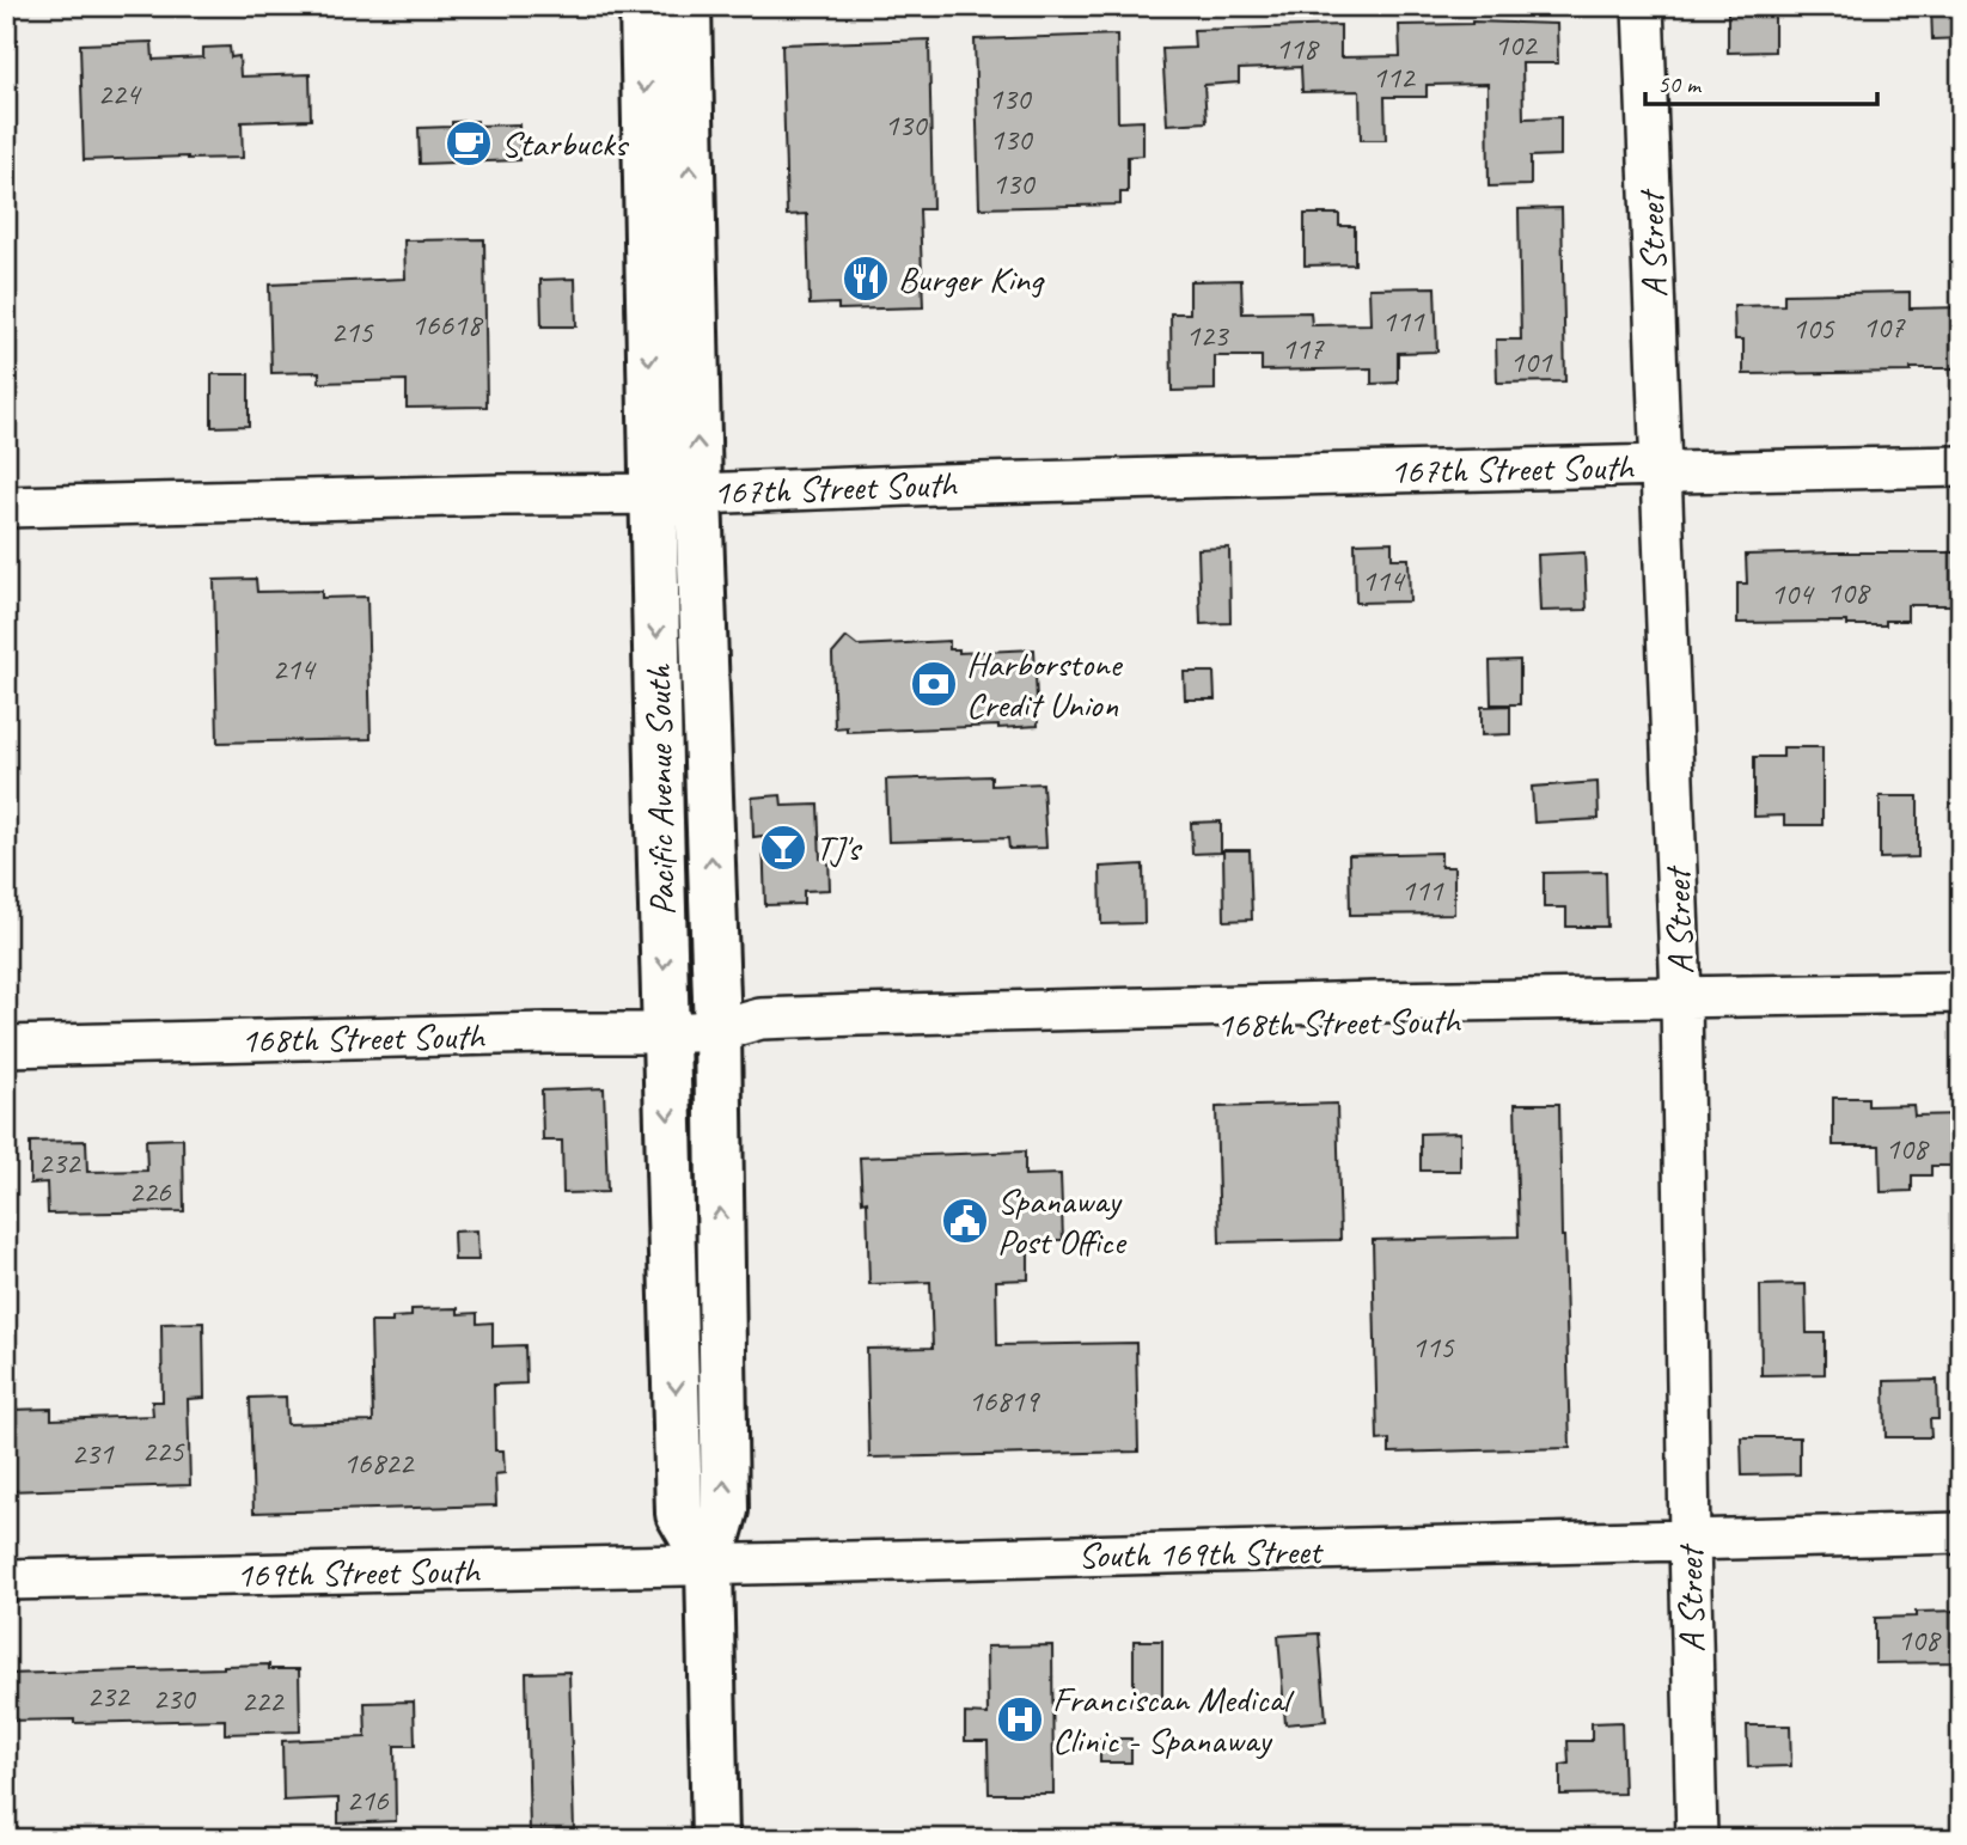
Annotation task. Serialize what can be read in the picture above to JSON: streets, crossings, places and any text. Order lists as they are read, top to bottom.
{
  "streets": {
    "main road": ["Pacific Avenue South"],
    "street": [
      "A Street",
      "167th Street South",
      "168th Street South",
      "South 169th Street",
      "169th Street South"
    ]
  },
  "crossings": [
    ["A Street", "167th Street South"],
    ["A Street", "168th Street South"],
    ["A Street", "South 169th Street"],
    ["167th Street South", "Pacific Avenue South"],
    ["Pacific Avenue South", "168th Street South"],
    ["Pacific Avenue South", "South 169th Street"],
    ["Pacific Avenue South", "169th Street South"],
    ["South 169th Street", "169th Street South"]
  ],
  "places": {
    "cafe": ["Starbucks"],
    "restaurant": ["Burger King"],
    "bank": ["Harborstone Credit Union"],
    "bar": ["TJ's"],
    "public building": ["Spanaway Post Office"],
    "hospital": ["Franciscan Medical Clinic - Spanaway"]
  },
  "house_numbers": [
    "102",
    "118",
    "112",
    "224",
    "130",
    "130",
    "130",
    "130",
    "111",
    "16618",
    "107",
    "105",
    "215",
    "123",
    "117",
    "101",
    "114",
    "108",
    "104",
    "214",
    "111",
    "108",
    "232",
    "226",
    "115",
    "16819",
    "225",
    "231",
    "16822",
    "108",
    "232",
    "230",
    "222",
    "216"
  ],
  "scale_bar": "50 m"
}
